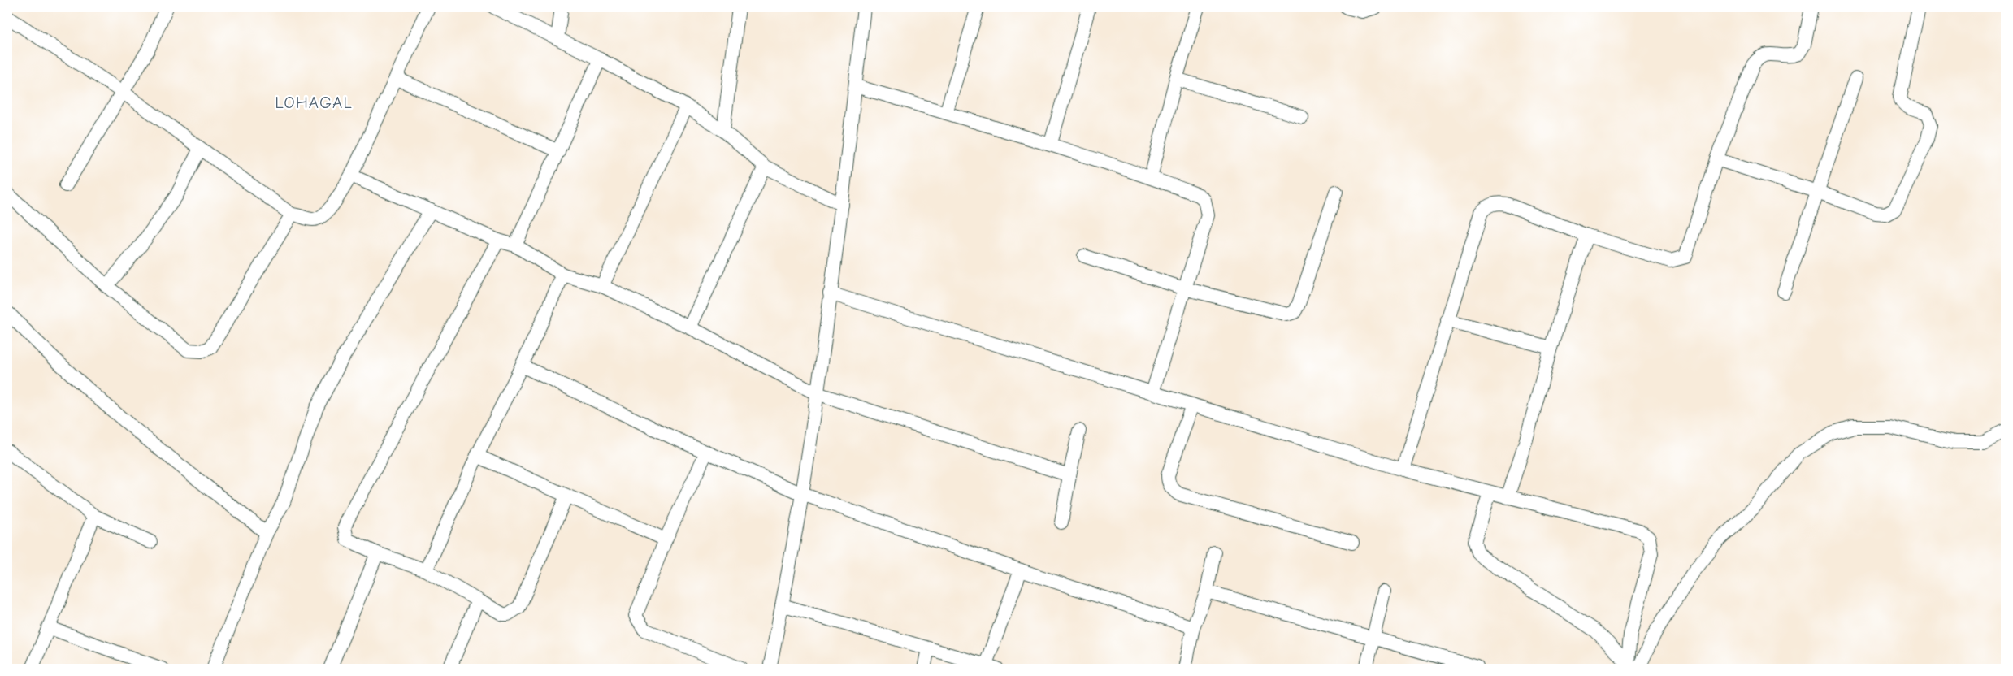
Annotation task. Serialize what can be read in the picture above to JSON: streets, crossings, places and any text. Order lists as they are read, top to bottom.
{
  "districts": ["LOHAGAL"]
}
